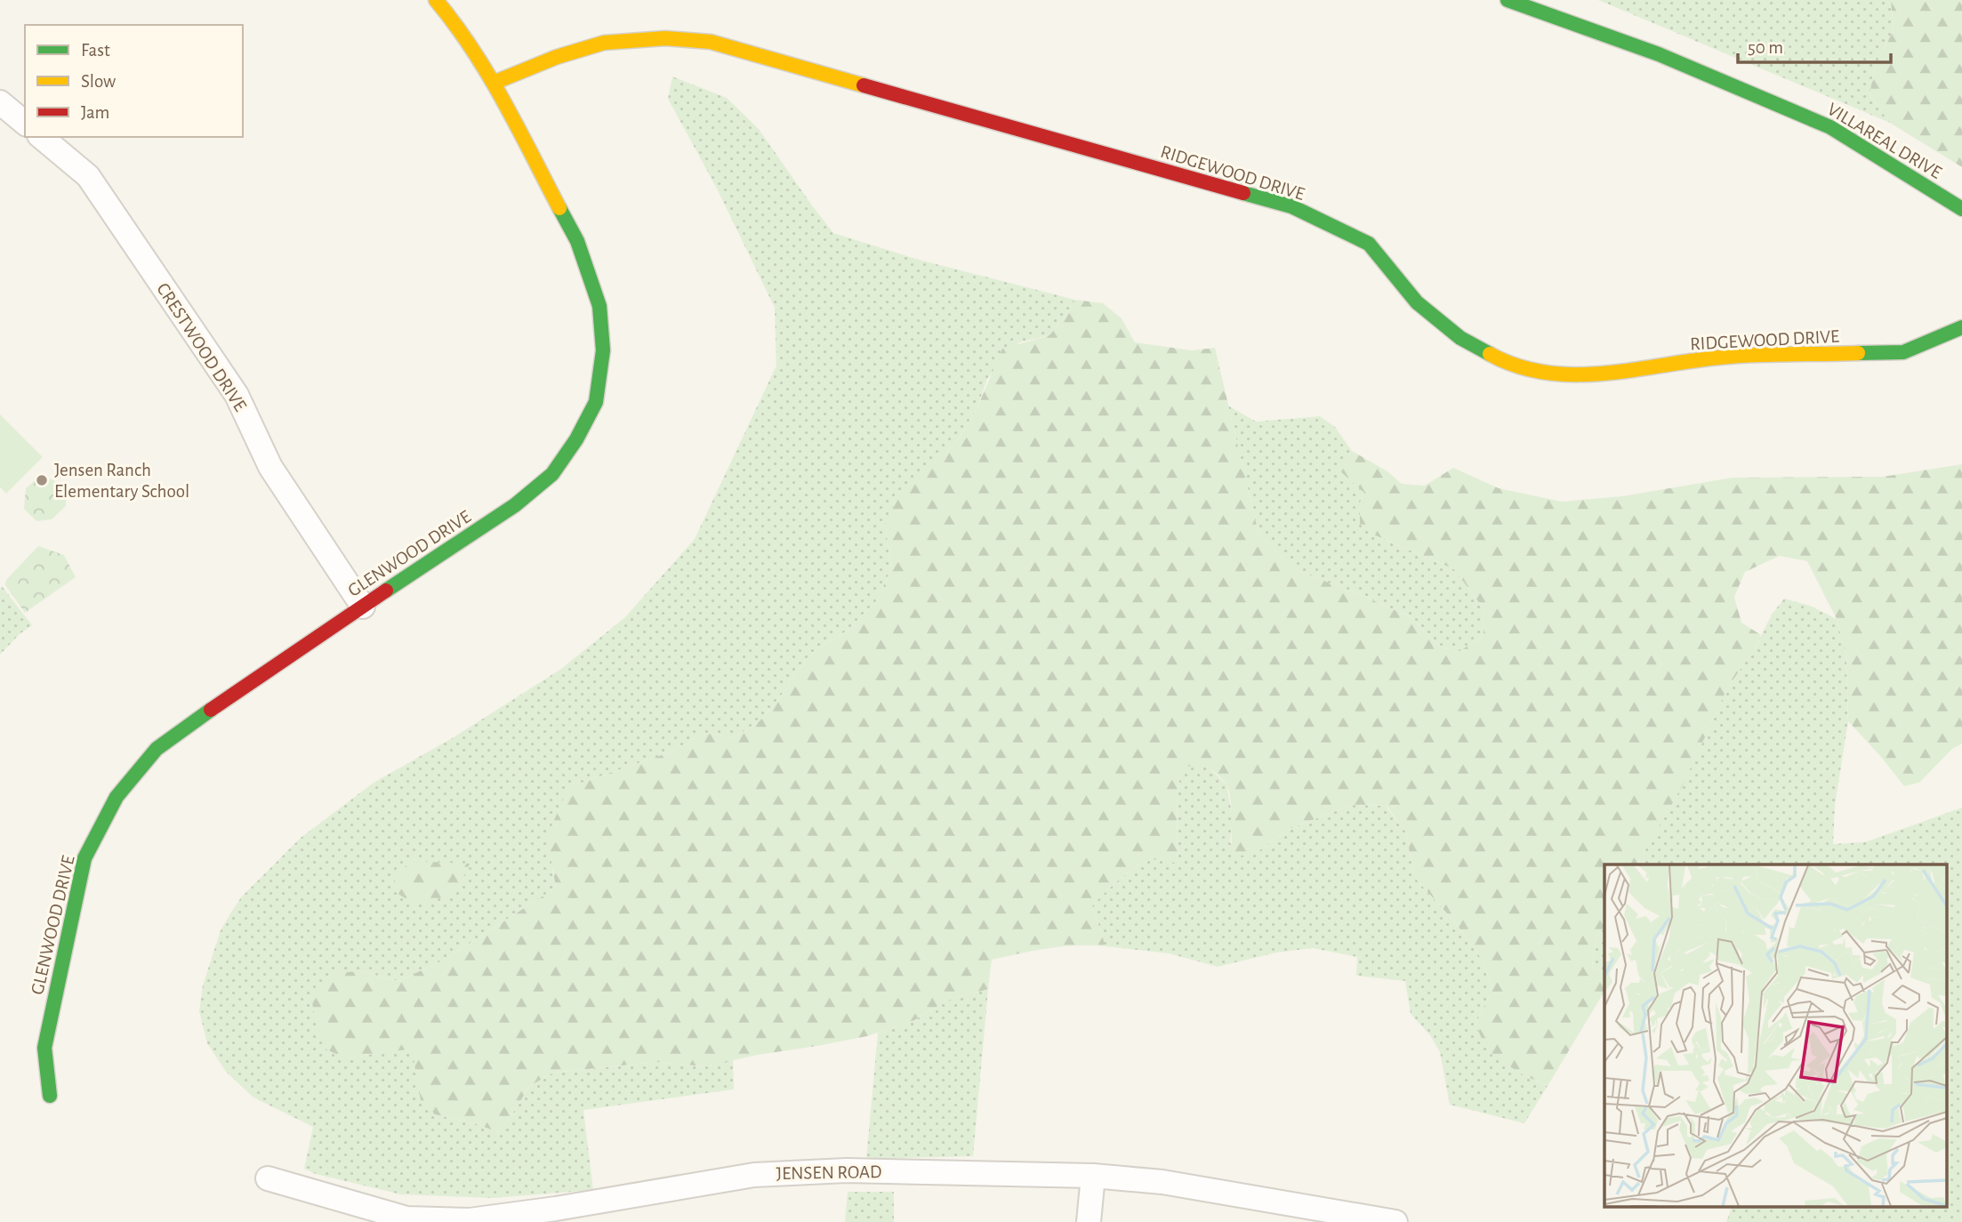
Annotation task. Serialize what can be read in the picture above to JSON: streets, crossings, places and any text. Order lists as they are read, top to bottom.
{
  "streets": {
    "street": [
      "VILLAREAL DRIVE",
      "RIDGEWOOD DRIVE",
      "CRESTWOOD DRIVE",
      "GLENWOOD DRIVE",
      "JENSEN ROAD"
    ]
  },
  "crossings": [
    ["RIDGEWOOD DRIVE", "GLENWOOD DRIVE"],
    ["CRESTWOOD DRIVE", "GLENWOOD DRIVE"]
  ],
  "places": ["Jensen Ranch Elementary School"],
  "legend": ["Fast", "Slow", "Jam"],
  "scale_bar": "50 m"
}
